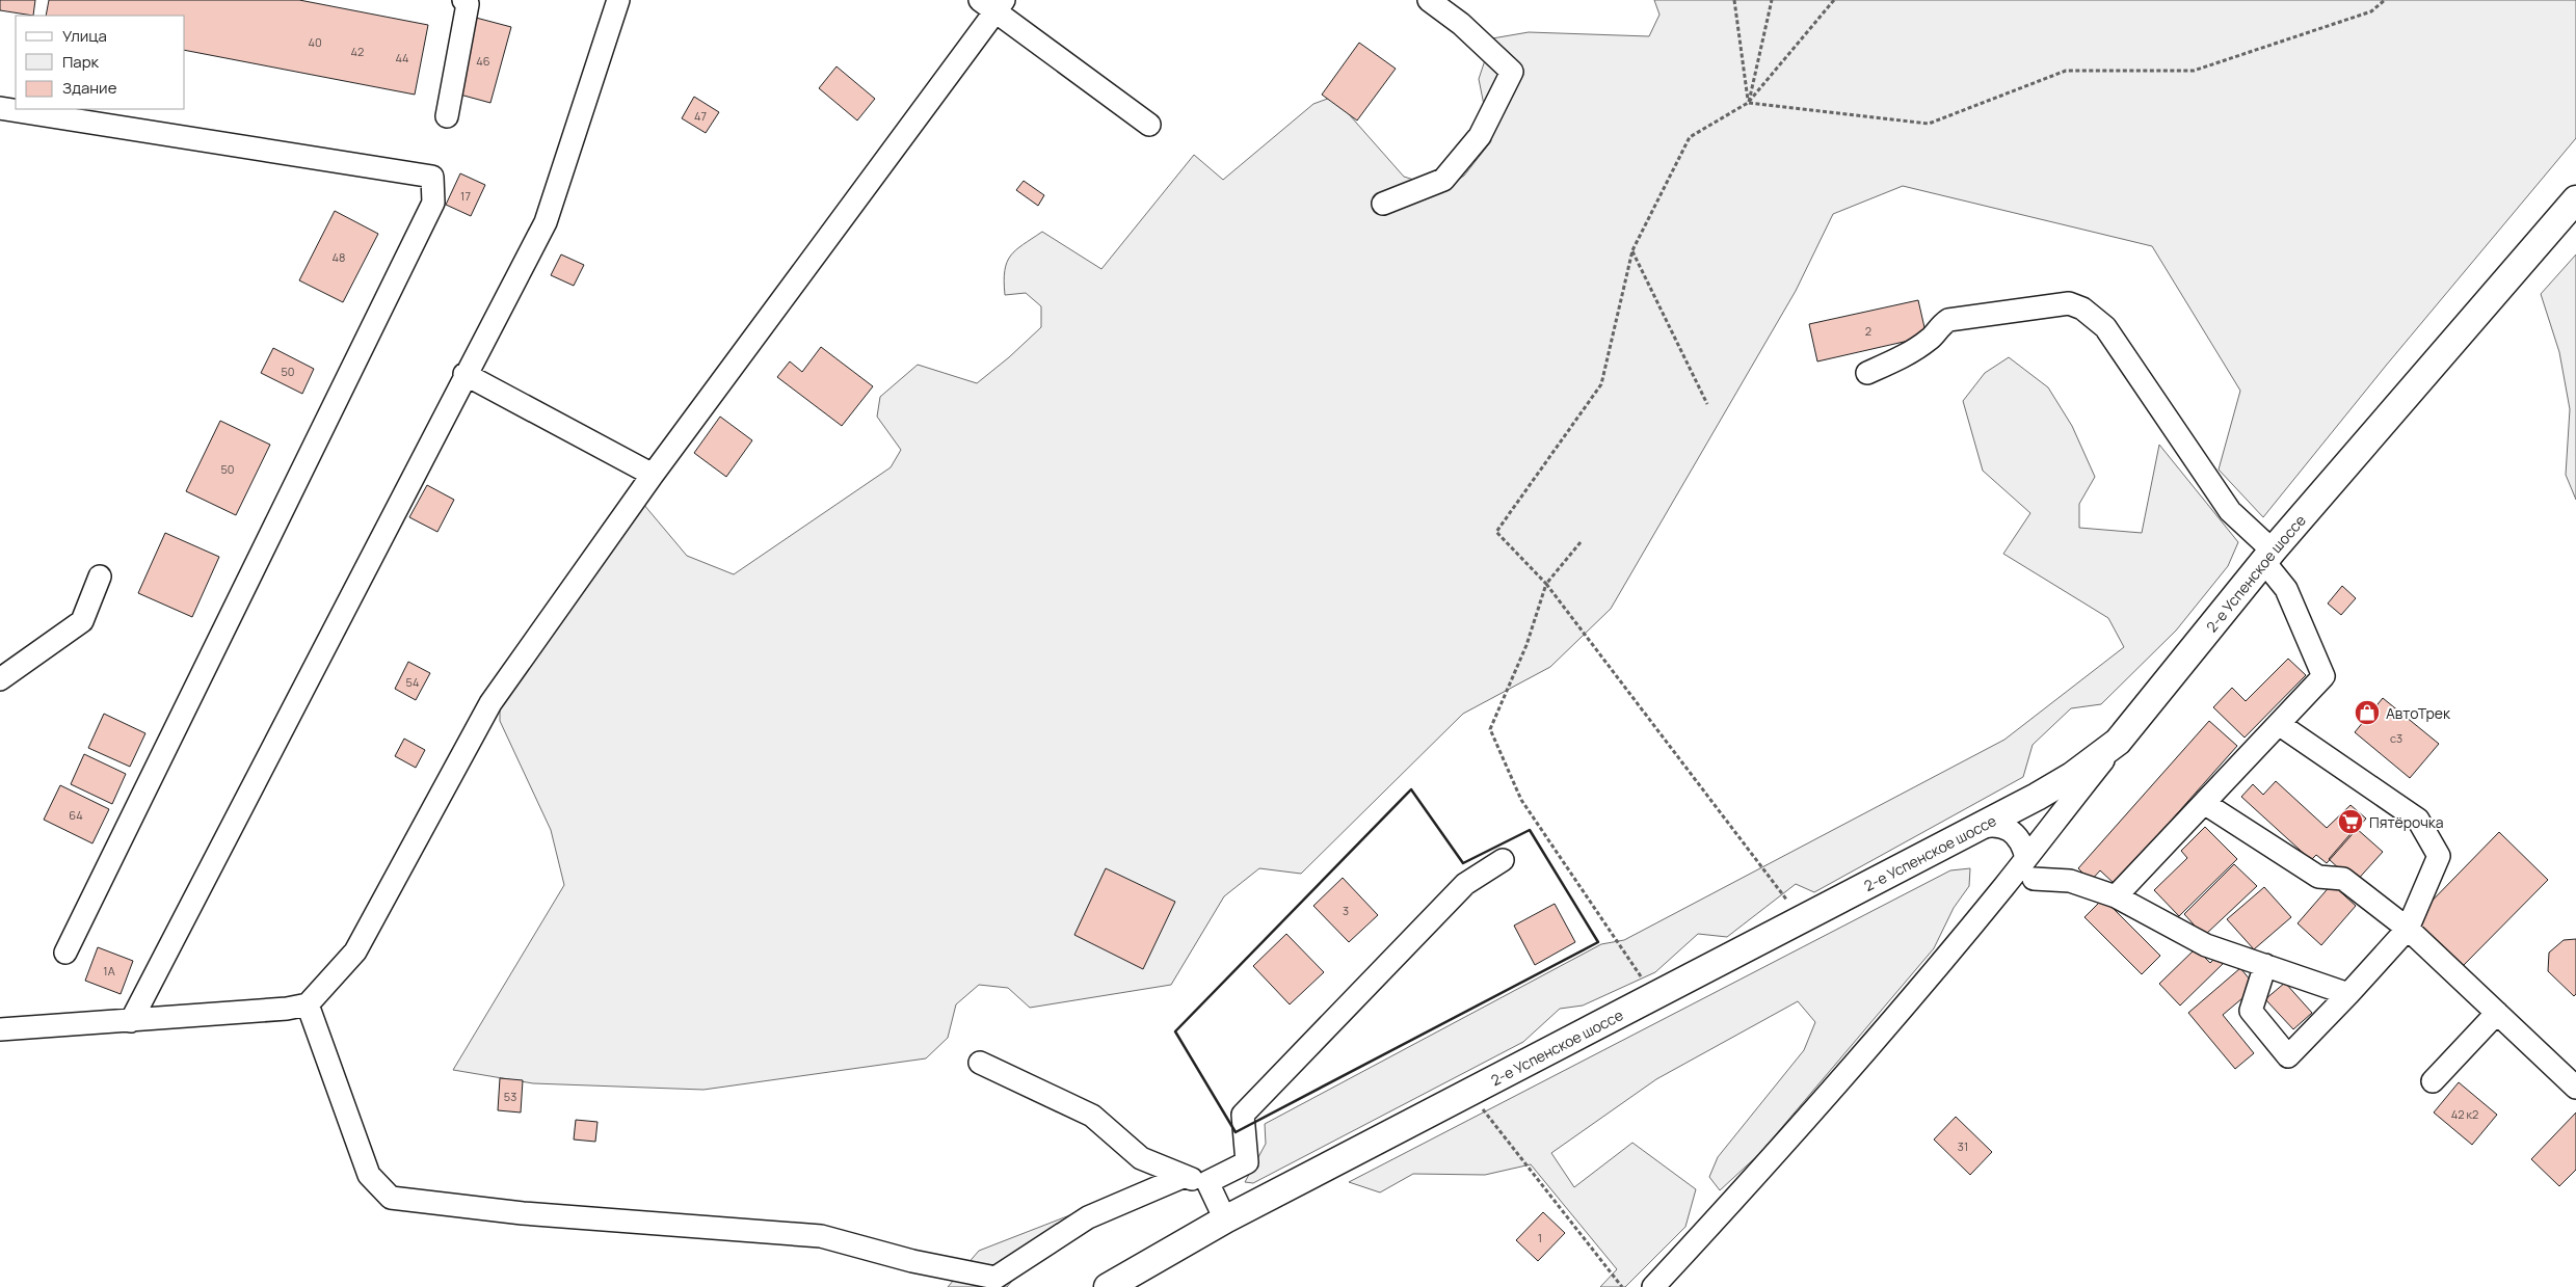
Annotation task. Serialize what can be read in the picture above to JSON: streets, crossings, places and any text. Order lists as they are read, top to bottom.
{
  "streets": {
    "main road": ["2-е Успенское шоссе"]
  },
  "places": {
    "shop": ["АвтоТрек"],
    "supermarket": ["Пятёрочка"]
  },
  "house_numbers": [
    "40",
    "42",
    "44",
    "46",
    "47",
    "17",
    "48",
    "2",
    "50",
    "50",
    "54",
    "с3",
    "64",
    "3",
    "1А",
    "53",
    "42 к2",
    "31",
    "1"
  ],
  "legend": ["Улица", "Парк", "Здание"]
}
